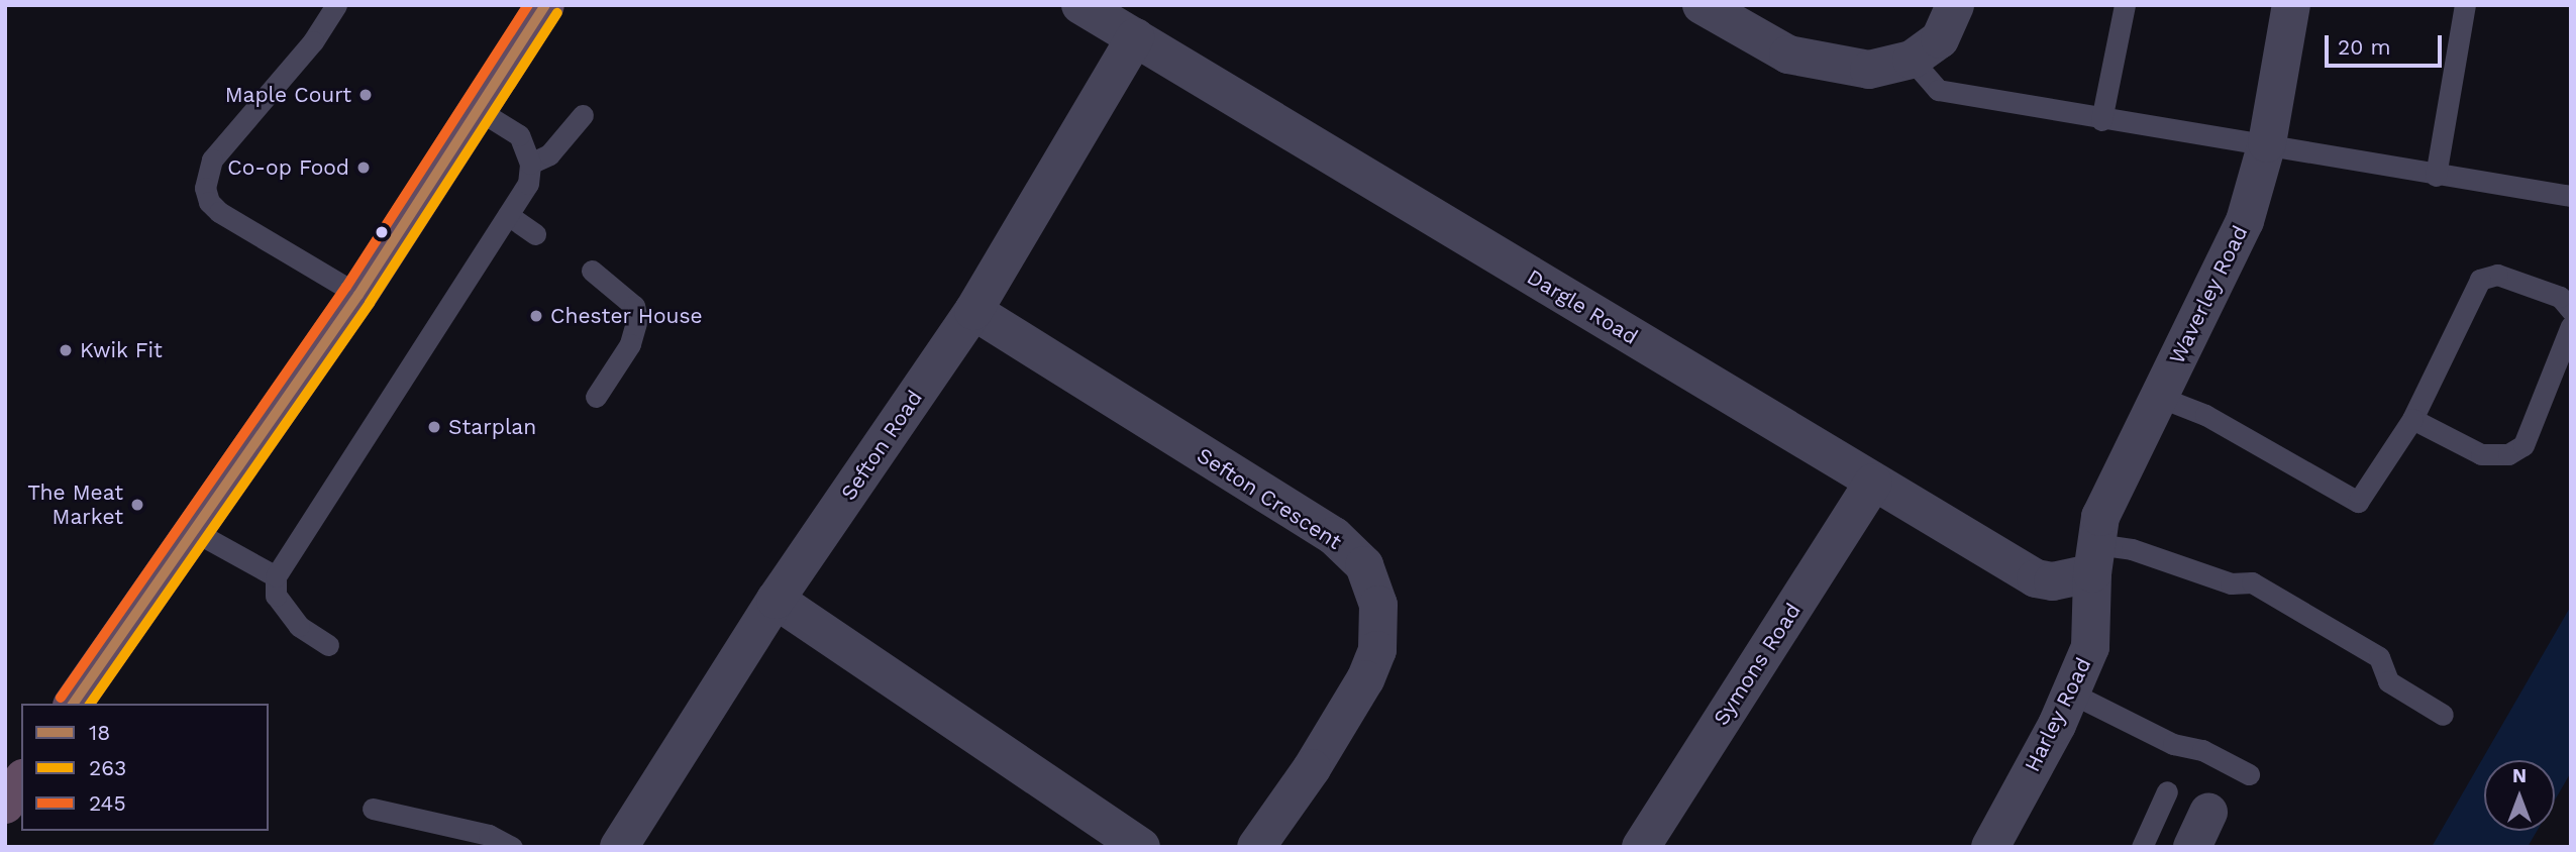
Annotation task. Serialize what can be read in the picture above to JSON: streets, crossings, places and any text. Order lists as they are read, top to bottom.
{
  "streets": {
    "street": [
      "Waverley Road",
      "Dargle Road",
      "Sefton Road",
      "Sefton Crescent",
      "Symons Road",
      "Harley Road"
    ]
  },
  "crossings": [
    ["Waverley Road", "Dargle Road"],
    ["Waverley Road", "Harley Road"],
    ["Dargle Road", "Sefton Road"],
    ["Dargle Road", "Symons Road"],
    ["Dargle Road", "Harley Road"],
    ["Sefton Road", "Sefton Crescent"]
  ],
  "places": [
    "Maple Court",
    "Co-op Food",
    "Chester House",
    "Kwik Fit",
    "Starplan",
    "The Meat Market"
  ],
  "lines": ["transit line 18", "transit line 245", "transit line 263"],
  "legend": ["18", "263", "245"],
  "scale_bar": "20 m",
  "north": "top"
}
